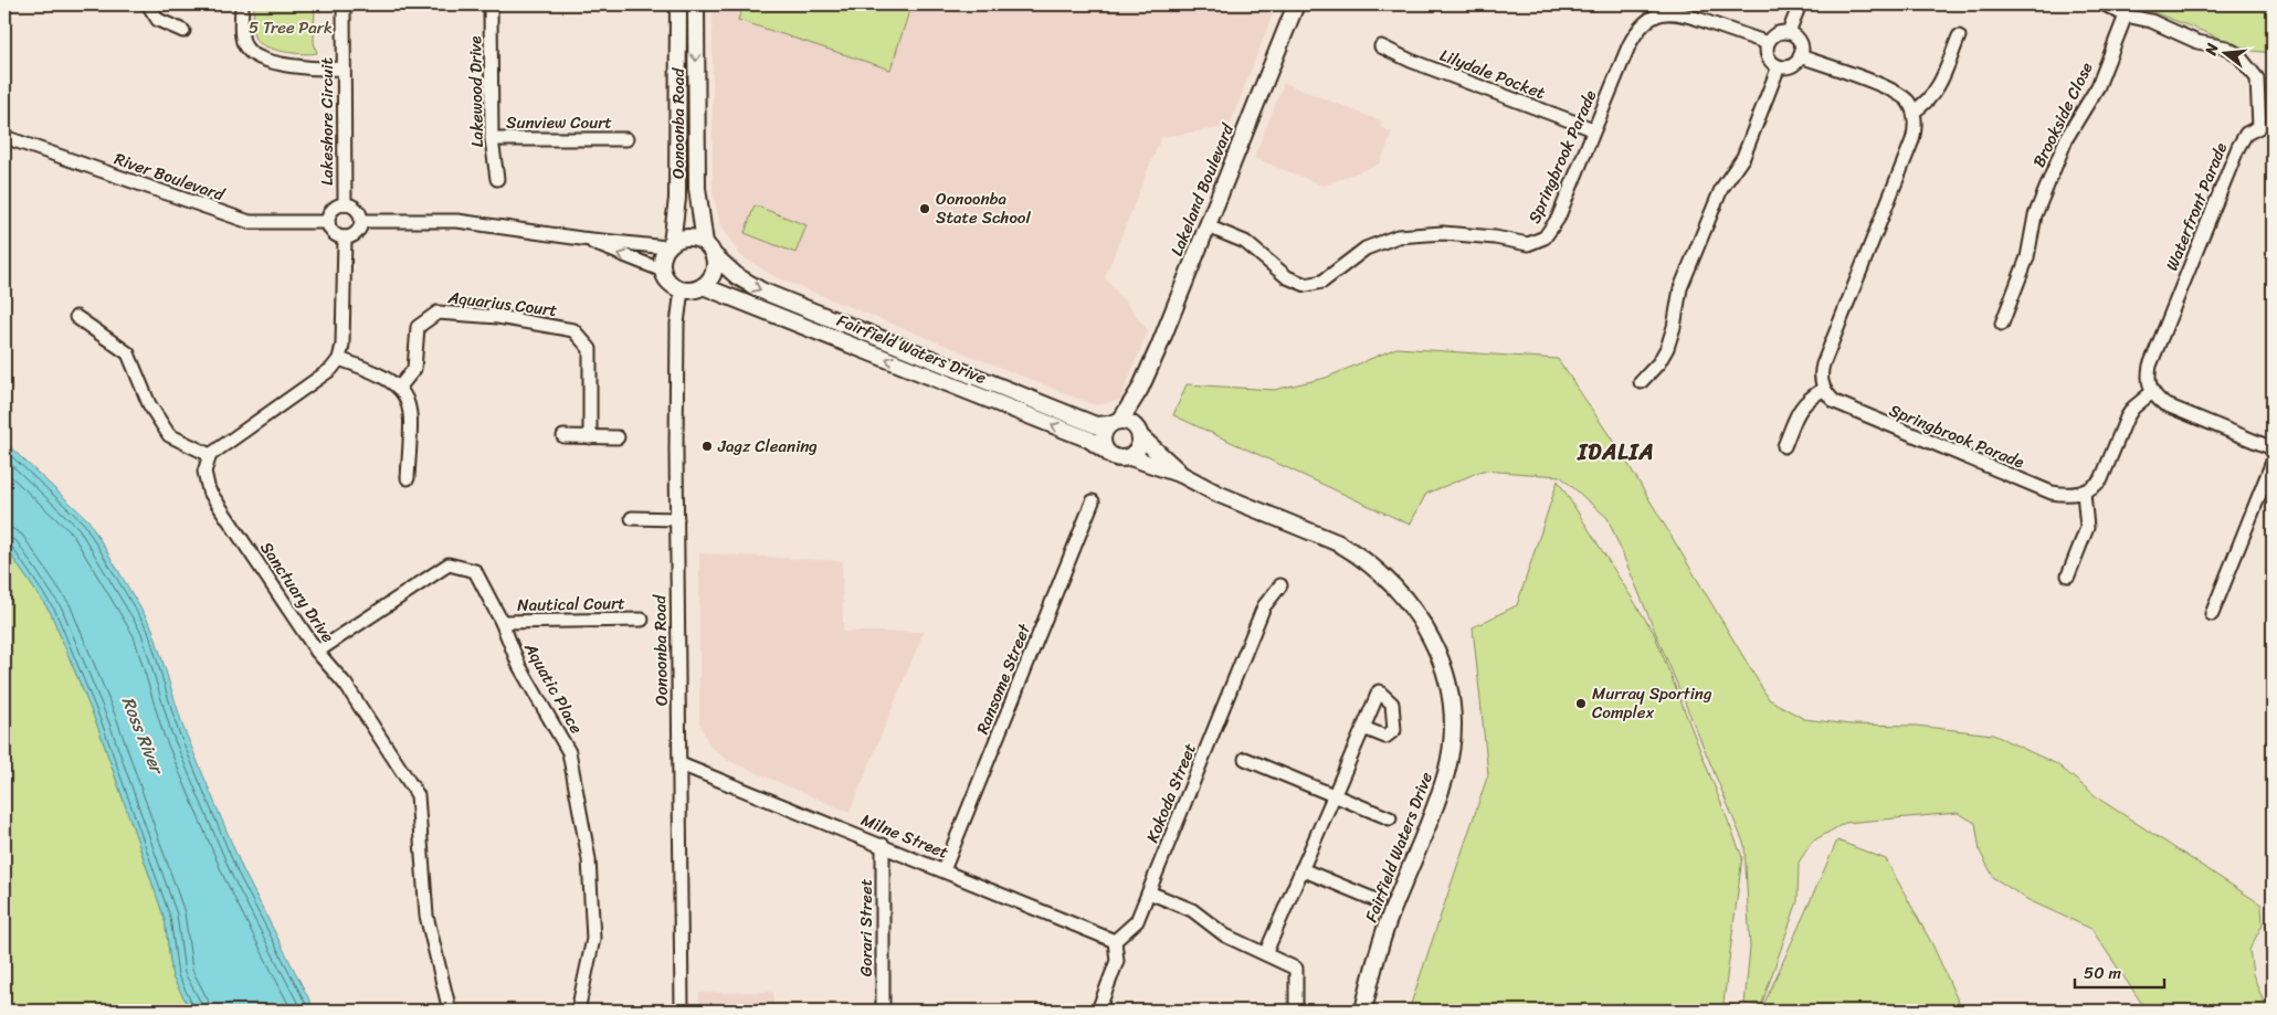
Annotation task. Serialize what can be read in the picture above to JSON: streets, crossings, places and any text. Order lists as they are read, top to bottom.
{
  "streets": {
    "street": [
      "Lilydale Pocket",
      "Lakewood Drive",
      "Brookside Close",
      "Lakeshore Circuit",
      "Sunview Court",
      "Oonoonba Road",
      "Springbrook Parade",
      "River Boulevard",
      "Lakeland Boulevard",
      "Waterfront Parade",
      "Aquarius Court",
      "Fairfield Waters Drive",
      "Sanctuary Drive",
      "Nautical Court",
      "Ransome Street",
      "Aquatic Place",
      "Kokoda Street",
      "Milne Street",
      "Gorari Street"
    ]
  },
  "crossings": [
    ["Lilydale Pocket", "Springbrook Parade"],
    ["Lakewood Drive", "Sunview Court"],
    ["Lakeshore Circuit", "River Boulevard"],
    ["Oonoonba Road", "Fairfield Waters Drive"],
    ["Oonoonba Road", "Milne Street"],
    ["Springbrook Parade", "Lakeland Boulevard"],
    ["Lakeland Boulevard", "Fairfield Waters Drive"],
    ["Sanctuary Drive", "Aquatic Place"],
    ["Nautical Court", "Aquatic Place"],
    ["Ransome Street", "Milne Street"],
    ["Kokoda Street", "Milne Street"],
    ["Milne Street", "Gorari Street"]
  ],
  "districts": ["IDALIA"],
  "water": ["Ross River"],
  "parks": ["5 Tree Park"],
  "places": ["Oonoonba State School", "Jagz Cleaning", "Murray Sporting Complex"],
  "scale_bar": "50 m",
  "north": "left"
}
